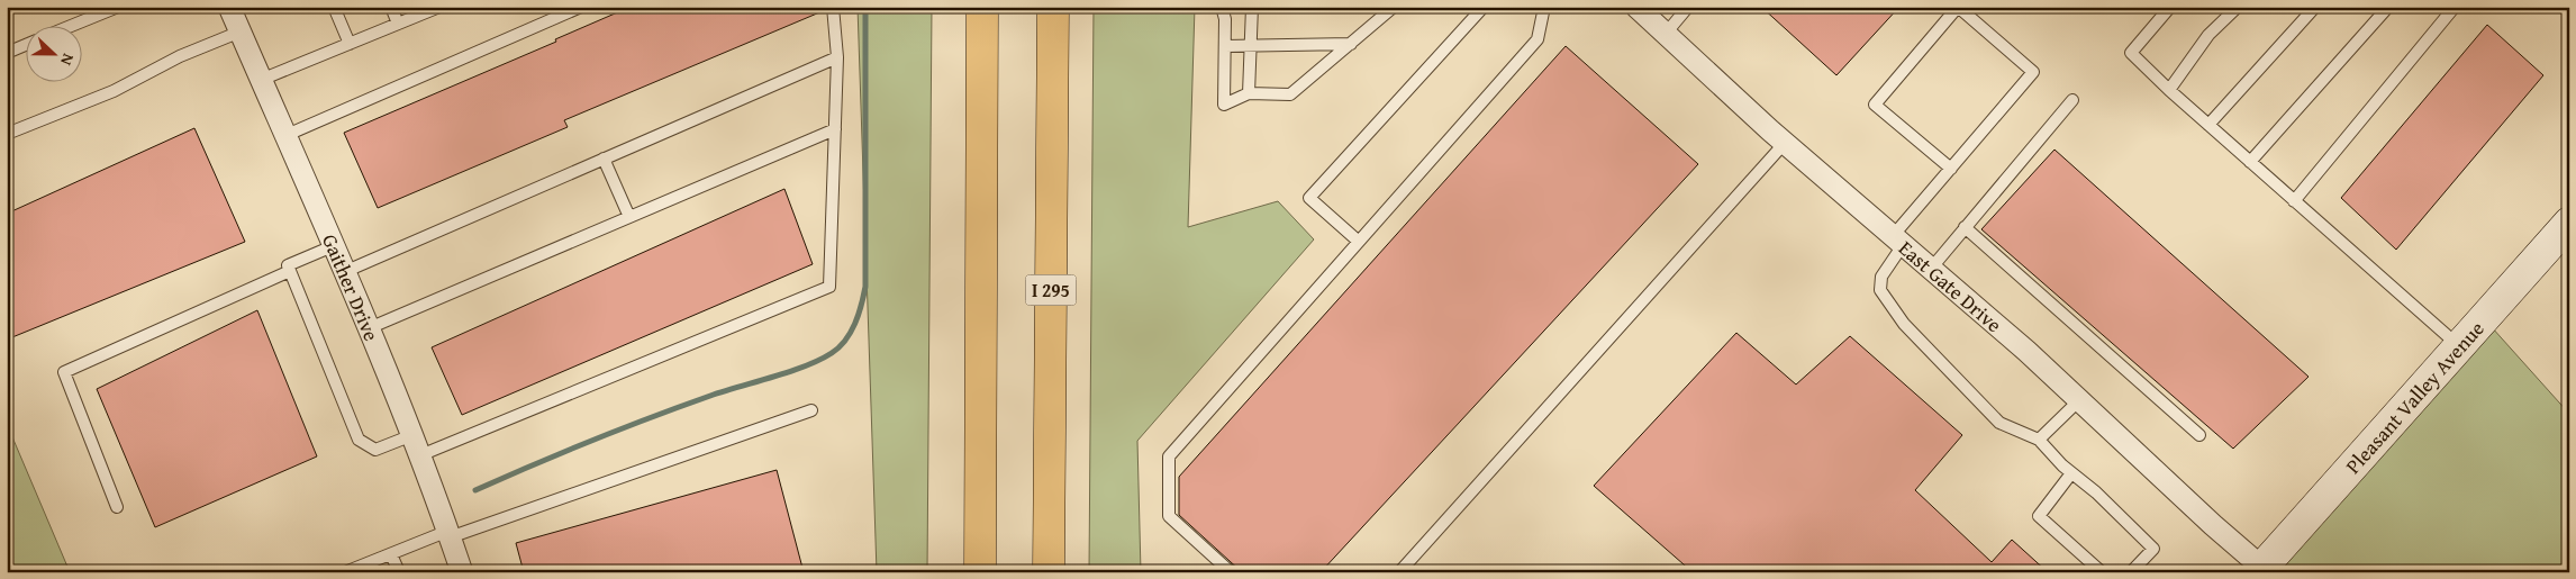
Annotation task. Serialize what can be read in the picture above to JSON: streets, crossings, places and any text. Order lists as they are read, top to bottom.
{
  "streets": {
    "highway": ["I 295"],
    "street": ["East Gate Drive", "Gaither Drive", "Pleasant Valley Avenue"]
  },
  "crossings": [
    ["East Gate Drive", "Pleasant Valley Avenue"]
  ],
  "north": "right"
}
